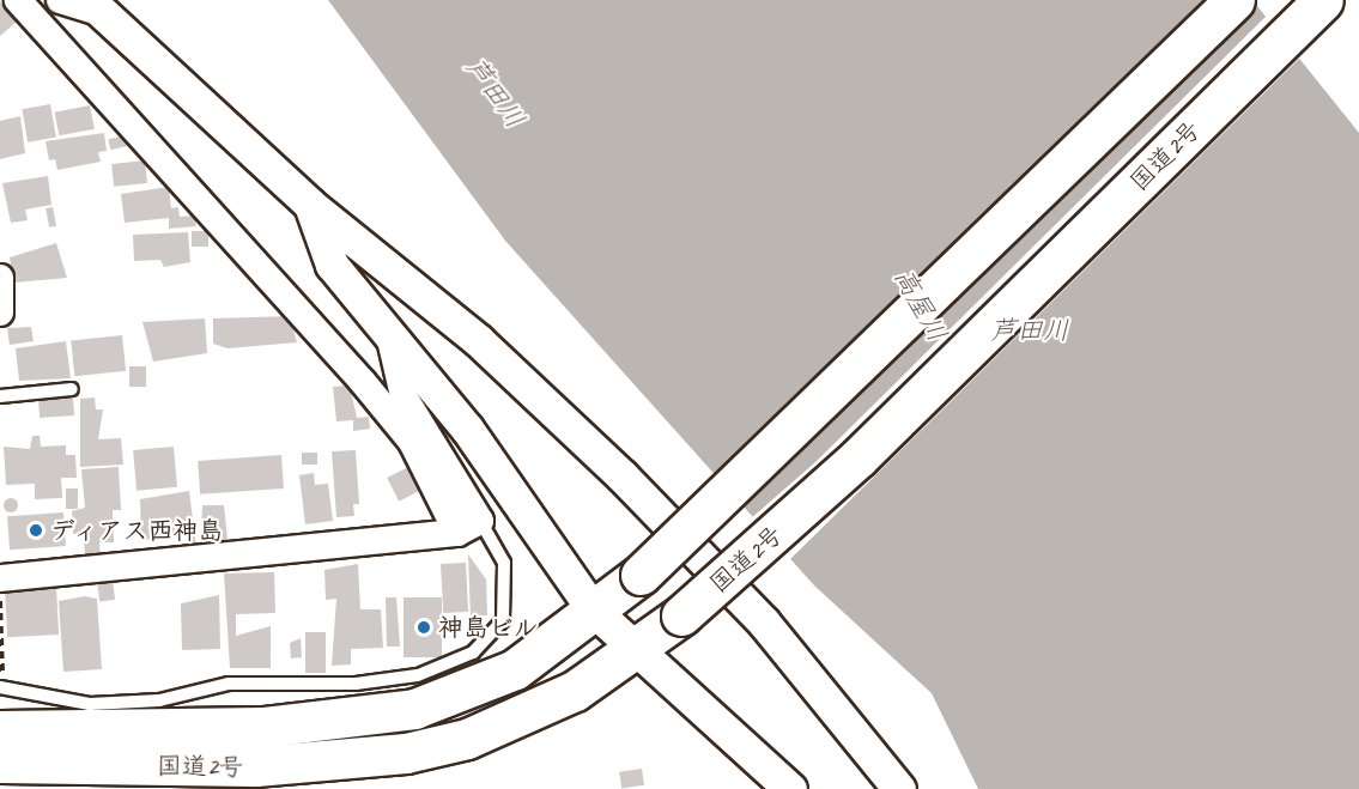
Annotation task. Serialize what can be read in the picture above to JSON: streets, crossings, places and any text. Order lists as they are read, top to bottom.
{
  "streets": {
    "highway": ["国道2号"]
  },
  "water": ["芦田川", "高屋川"],
  "places": ["ディアス西神島", "神島ビル"]
}
